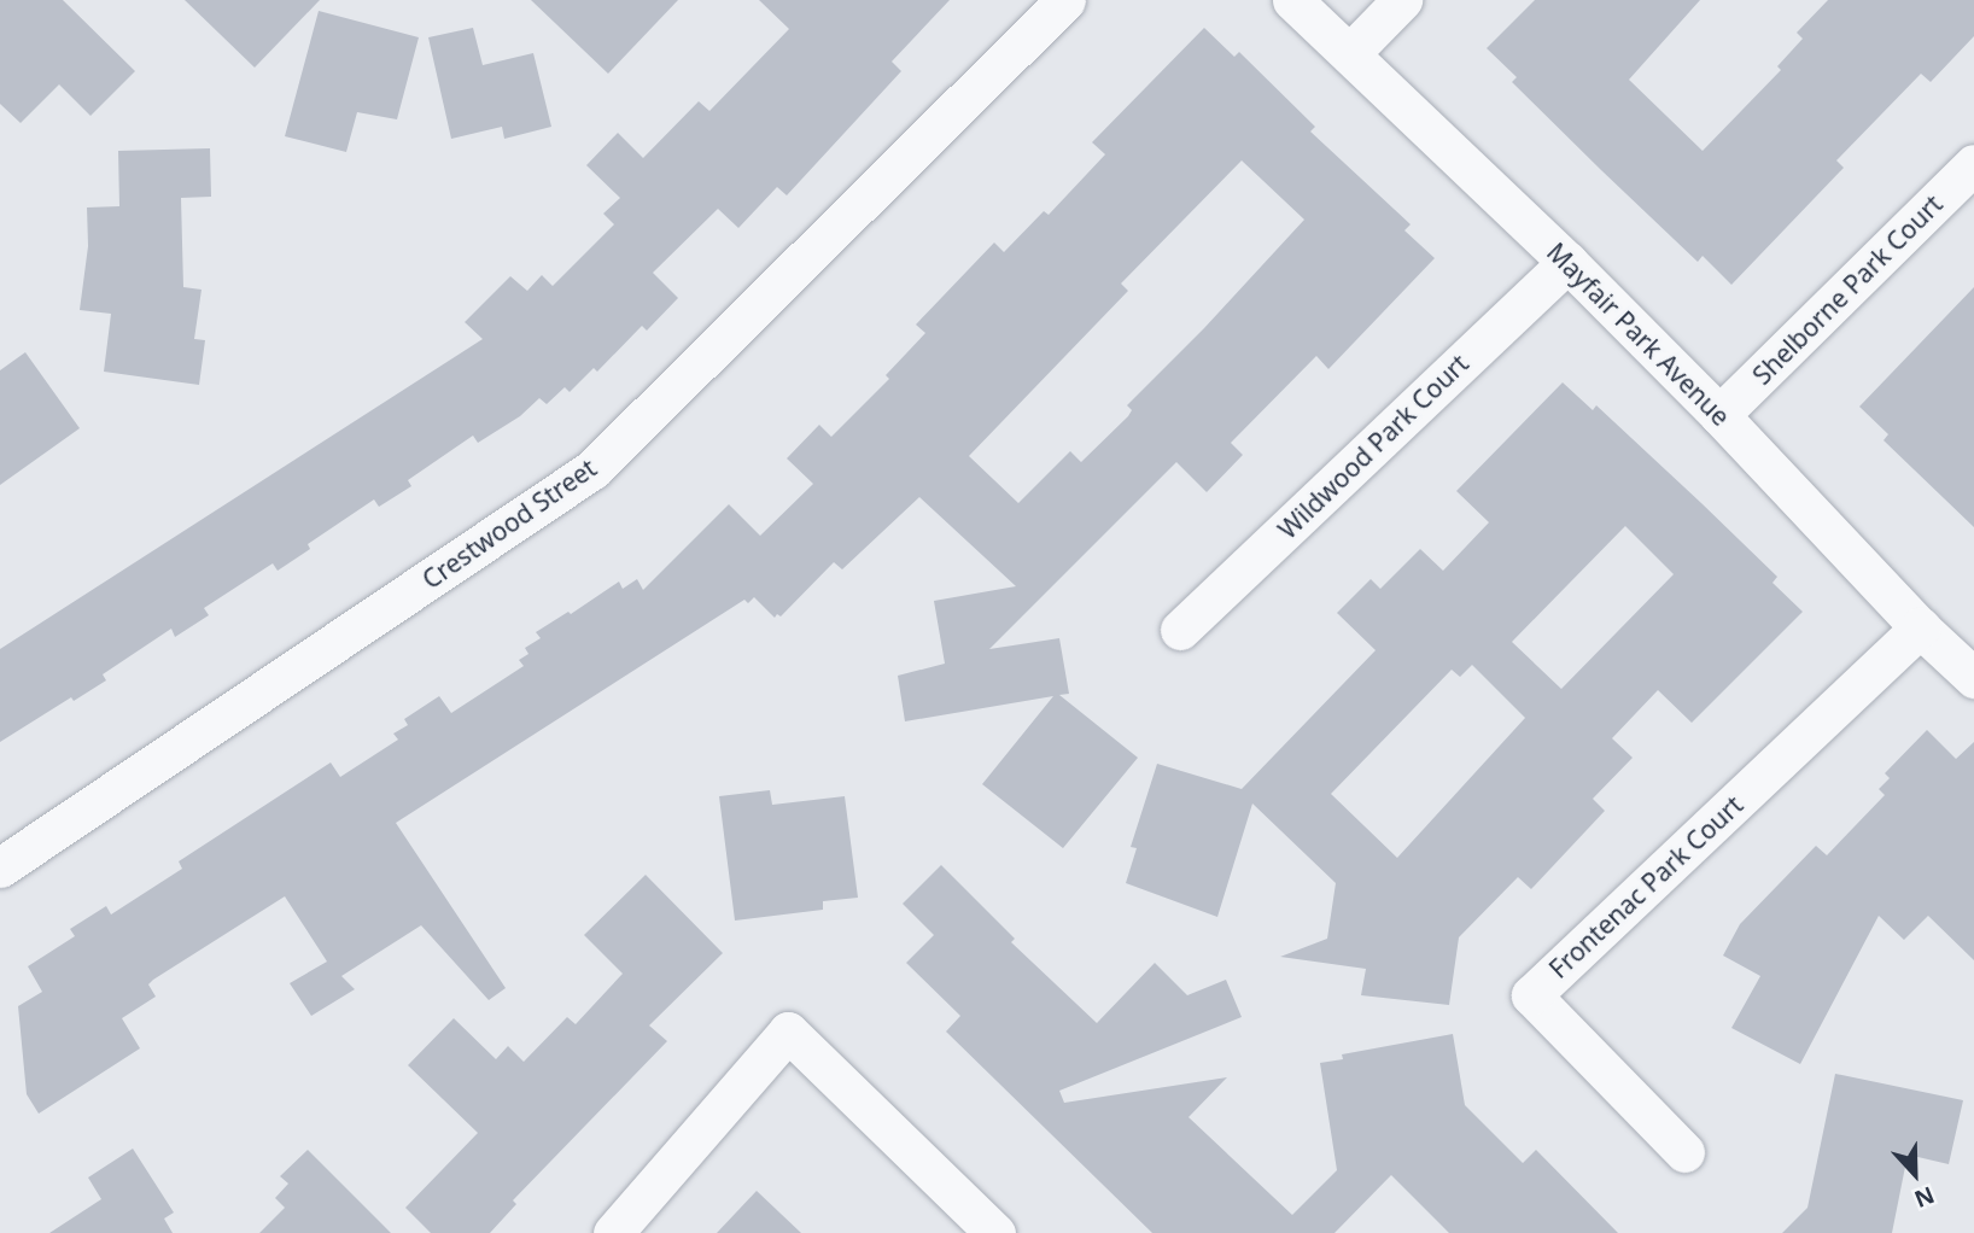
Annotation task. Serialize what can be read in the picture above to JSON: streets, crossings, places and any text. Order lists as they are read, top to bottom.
{
  "streets": {
    "street": [
      "Shelborne Park Court",
      "Mayfair Park Avenue",
      "Wildwood Park Court",
      "Crestwood Street",
      "Frontenac Park Court"
    ]
  },
  "crossings": [
    ["Shelborne Park Court", "Mayfair Park Avenue"],
    ["Mayfair Park Avenue", "Wildwood Park Court"],
    ["Mayfair Park Avenue", "Frontenac Park Court"]
  ],
  "north": "bottom"
}
